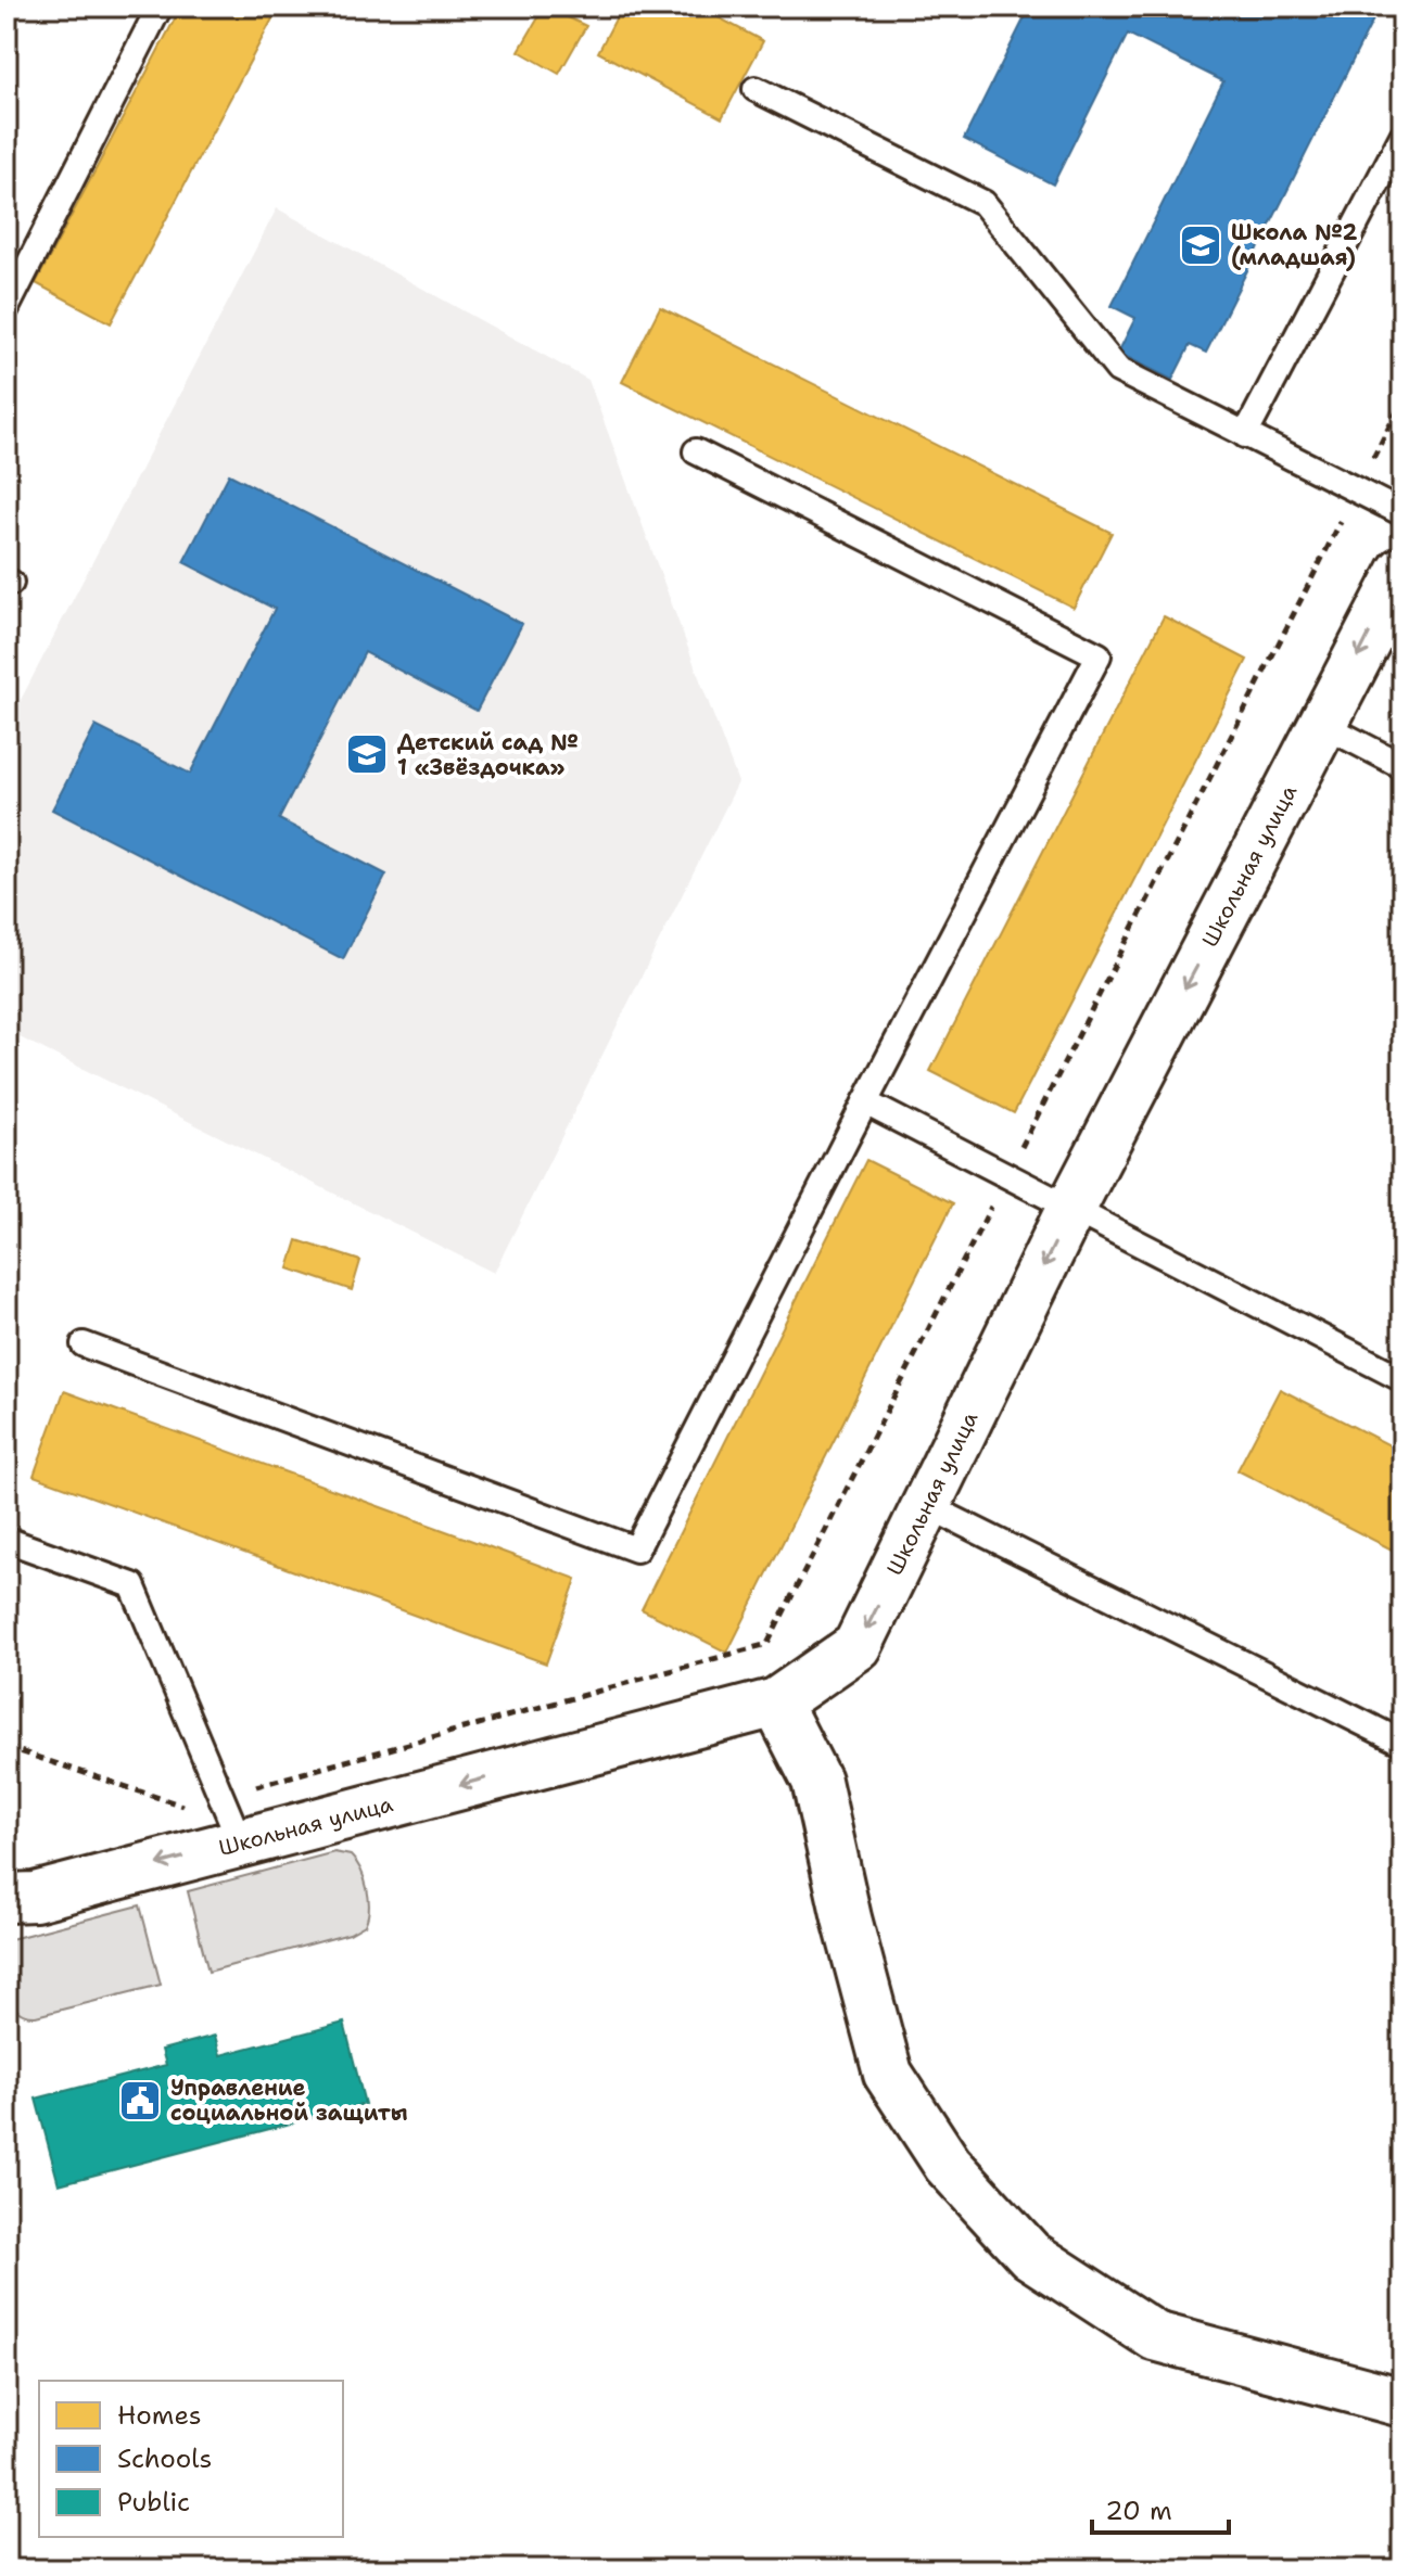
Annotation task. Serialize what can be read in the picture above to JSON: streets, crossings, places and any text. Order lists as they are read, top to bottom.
{
  "streets": {
    "street": ["Школьная улица"]
  },
  "one_way": ["Школьная улица"],
  "places": {
    "school or university": ["Школа №2 (младшая)", "Детский сад № 1 «Звёздочка»"],
    "public building": ["Управление социальной защиты"]
  },
  "legend": ["Homes", "Schools", "Public"],
  "scale_bar": "20 m"
}
